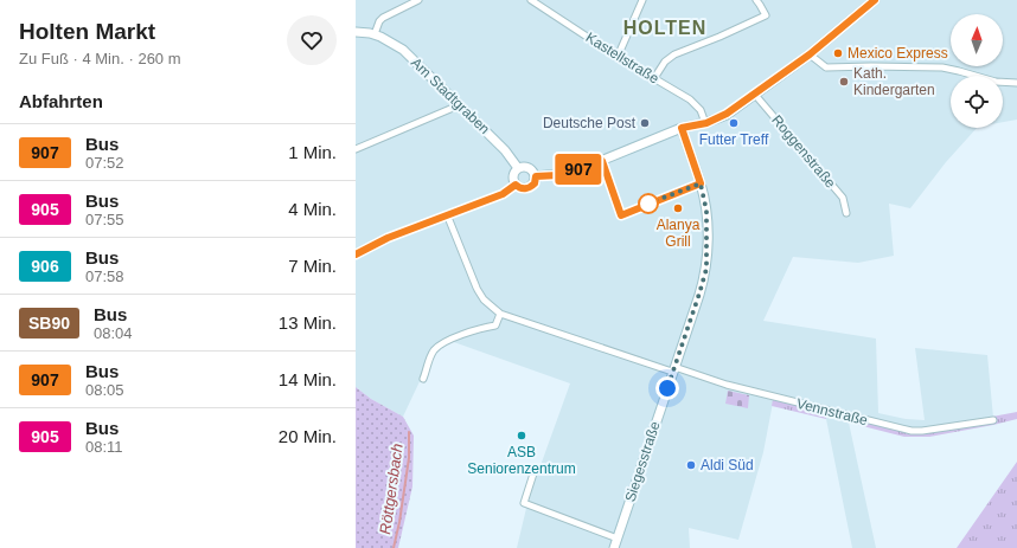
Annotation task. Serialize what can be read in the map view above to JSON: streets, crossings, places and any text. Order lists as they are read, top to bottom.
{
  "streets": {
    "main road": ["Am Stadtgraben", "Siegesstraße"],
    "street": ["Kastellstraße", "Roggenstraße", "Vennstraße"]
  },
  "crossings": [
    ["Vennstraße", "Siegesstraße"]
  ],
  "districts": ["HOLTEN"],
  "water": ["Röttgersbach"],
  "places": [
    "Mexico Express",
    "Kath. Kindergarten",
    "Deutsche Post",
    "Futter Treff",
    "Alanya Grill",
    "ASB Seniorenzentrum",
    "Aldi Süd"
  ],
  "lines": ["bus line 907"],
  "north": "top",
  "page": {
    "heading": [
      ["Holten Markt", "Zu Fuß · 4 Min. · 260 m"],
      "Abfahrten"
    ],
    "on_map": "907",
    "list": [
      {
        "mark": "907",
        "name": "Bus",
        "note": "07:52",
        "value": "1 Min."
      },
      {
        "mark": "905",
        "name": "Bus",
        "note": "07:55",
        "value": "4 Min."
      },
      {
        "mark": "906",
        "name": "Bus",
        "note": "07:58",
        "value": "7 Min."
      },
      {
        "mark": "SB90",
        "name": "Bus",
        "note": "08:04",
        "value": "13 Min."
      },
      {
        "mark": "907",
        "name": "Bus",
        "note": "08:05",
        "value": "14 Min."
      },
      {
        "mark": "905",
        "name": "Bus",
        "note": "08:11",
        "value": "20 Min."
      }
    ]
  }
}
